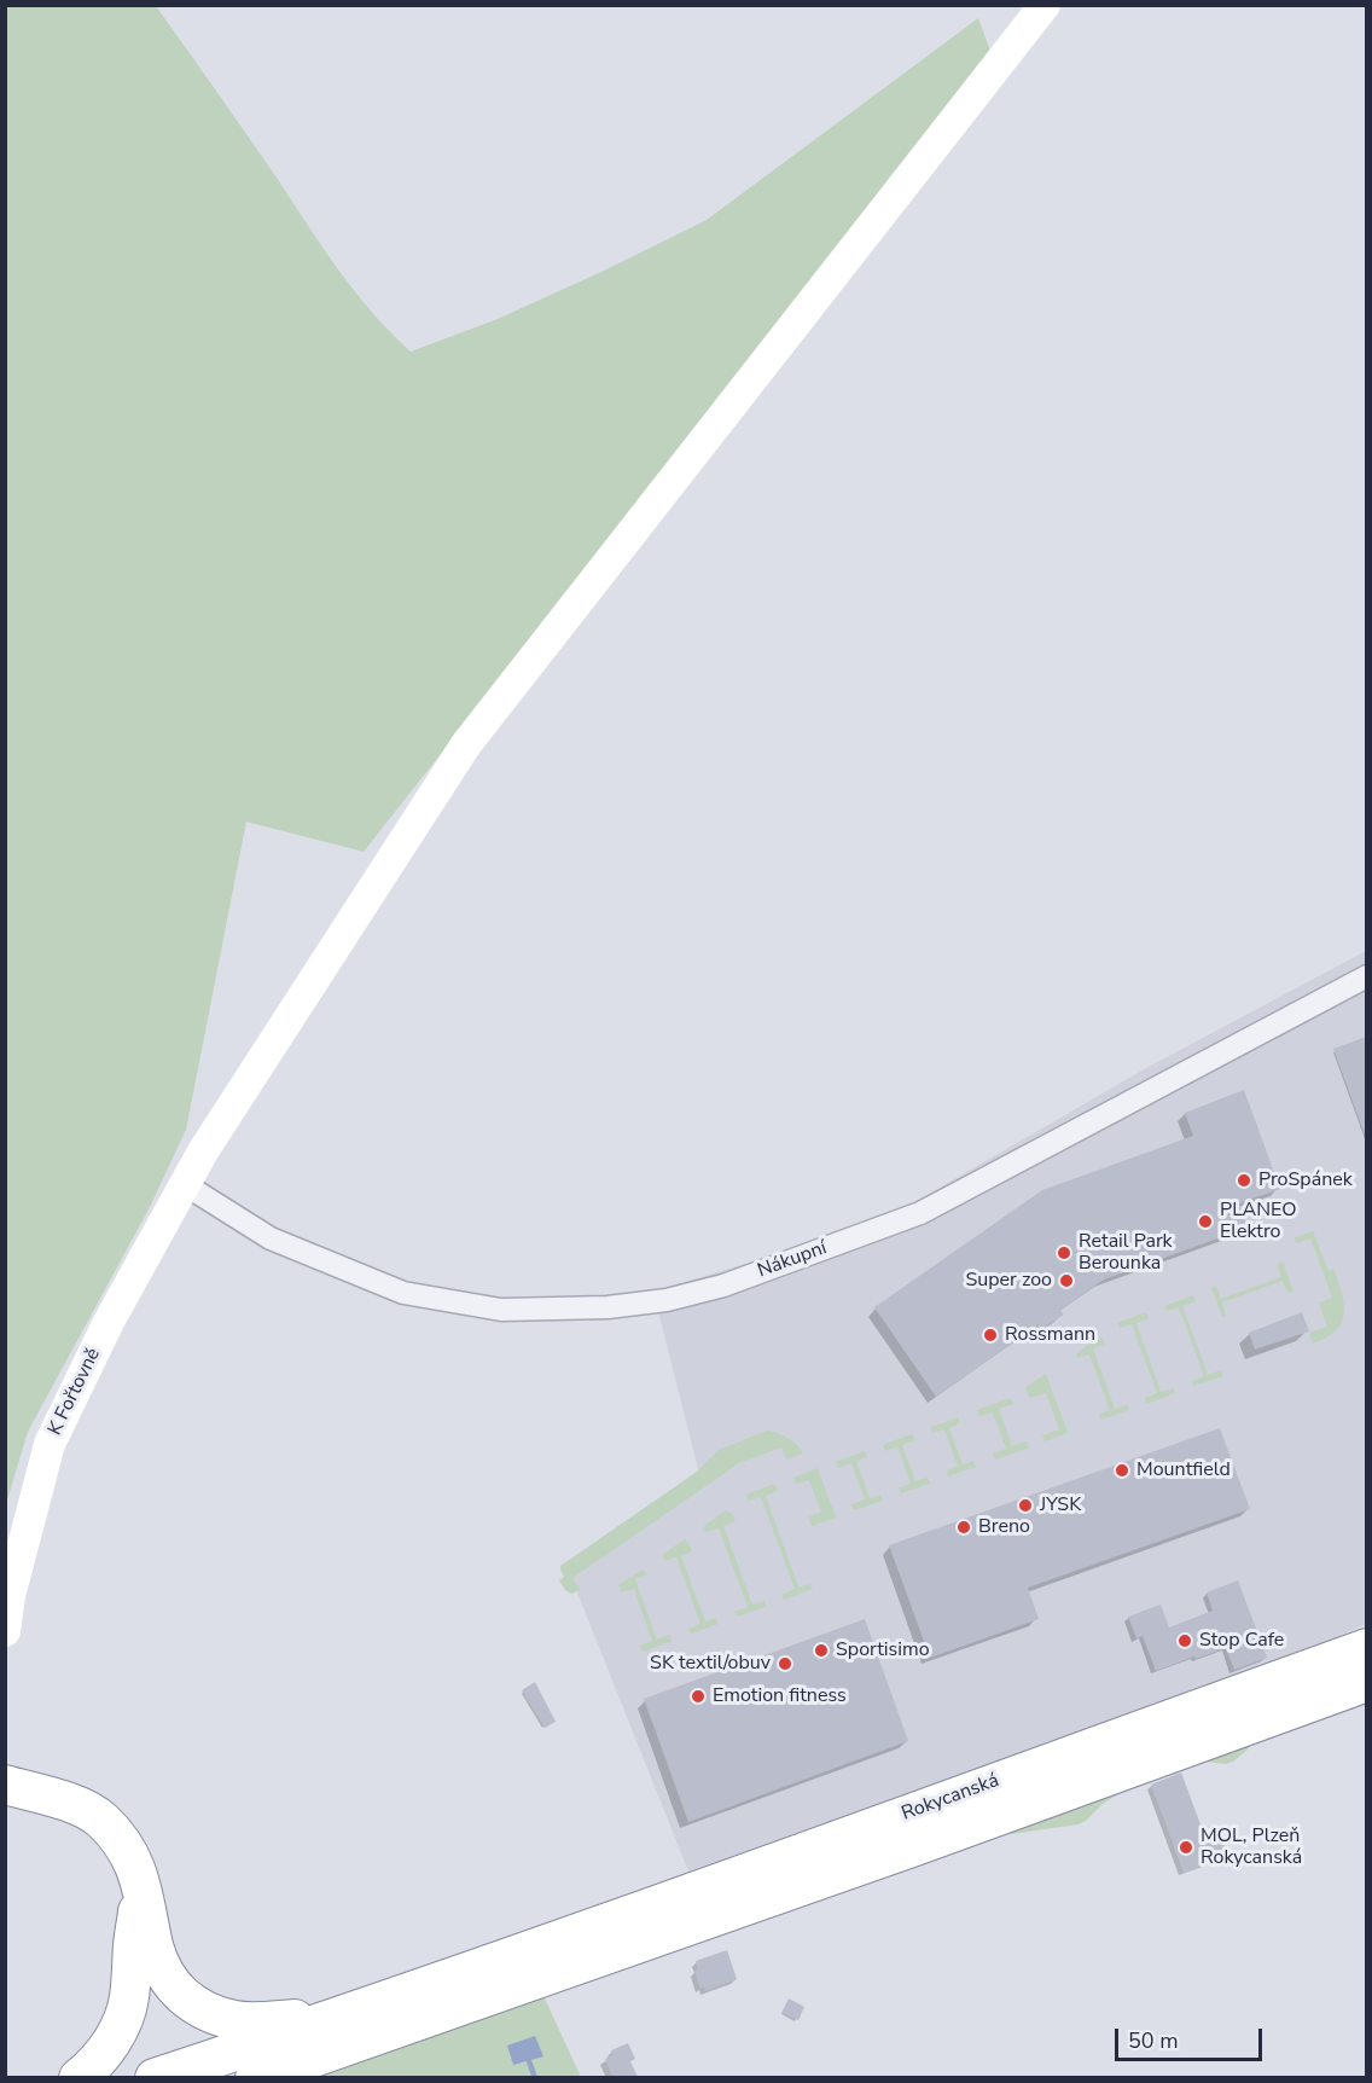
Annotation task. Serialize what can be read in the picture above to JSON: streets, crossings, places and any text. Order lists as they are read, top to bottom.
{
  "streets": {
    "highway": ["Rokycanská"],
    "street": ["Nákupní", "K Fořtovně"]
  },
  "crossings": [
    ["Nákupní", "K Fořtovně"]
  ],
  "places": [
    "ProSpánek",
    "PLANEO Elektro",
    "Retail Park Berounka",
    "Super zoo",
    "Rossmann",
    "Mountfield",
    "JYSK",
    "Breno",
    "Stop Cafe",
    "Sportisimo",
    "SK textil/obuv",
    "Emotion fitness",
    "MOL, Plzeň Rokycanská"
  ],
  "scale_bar": "50 m"
}
